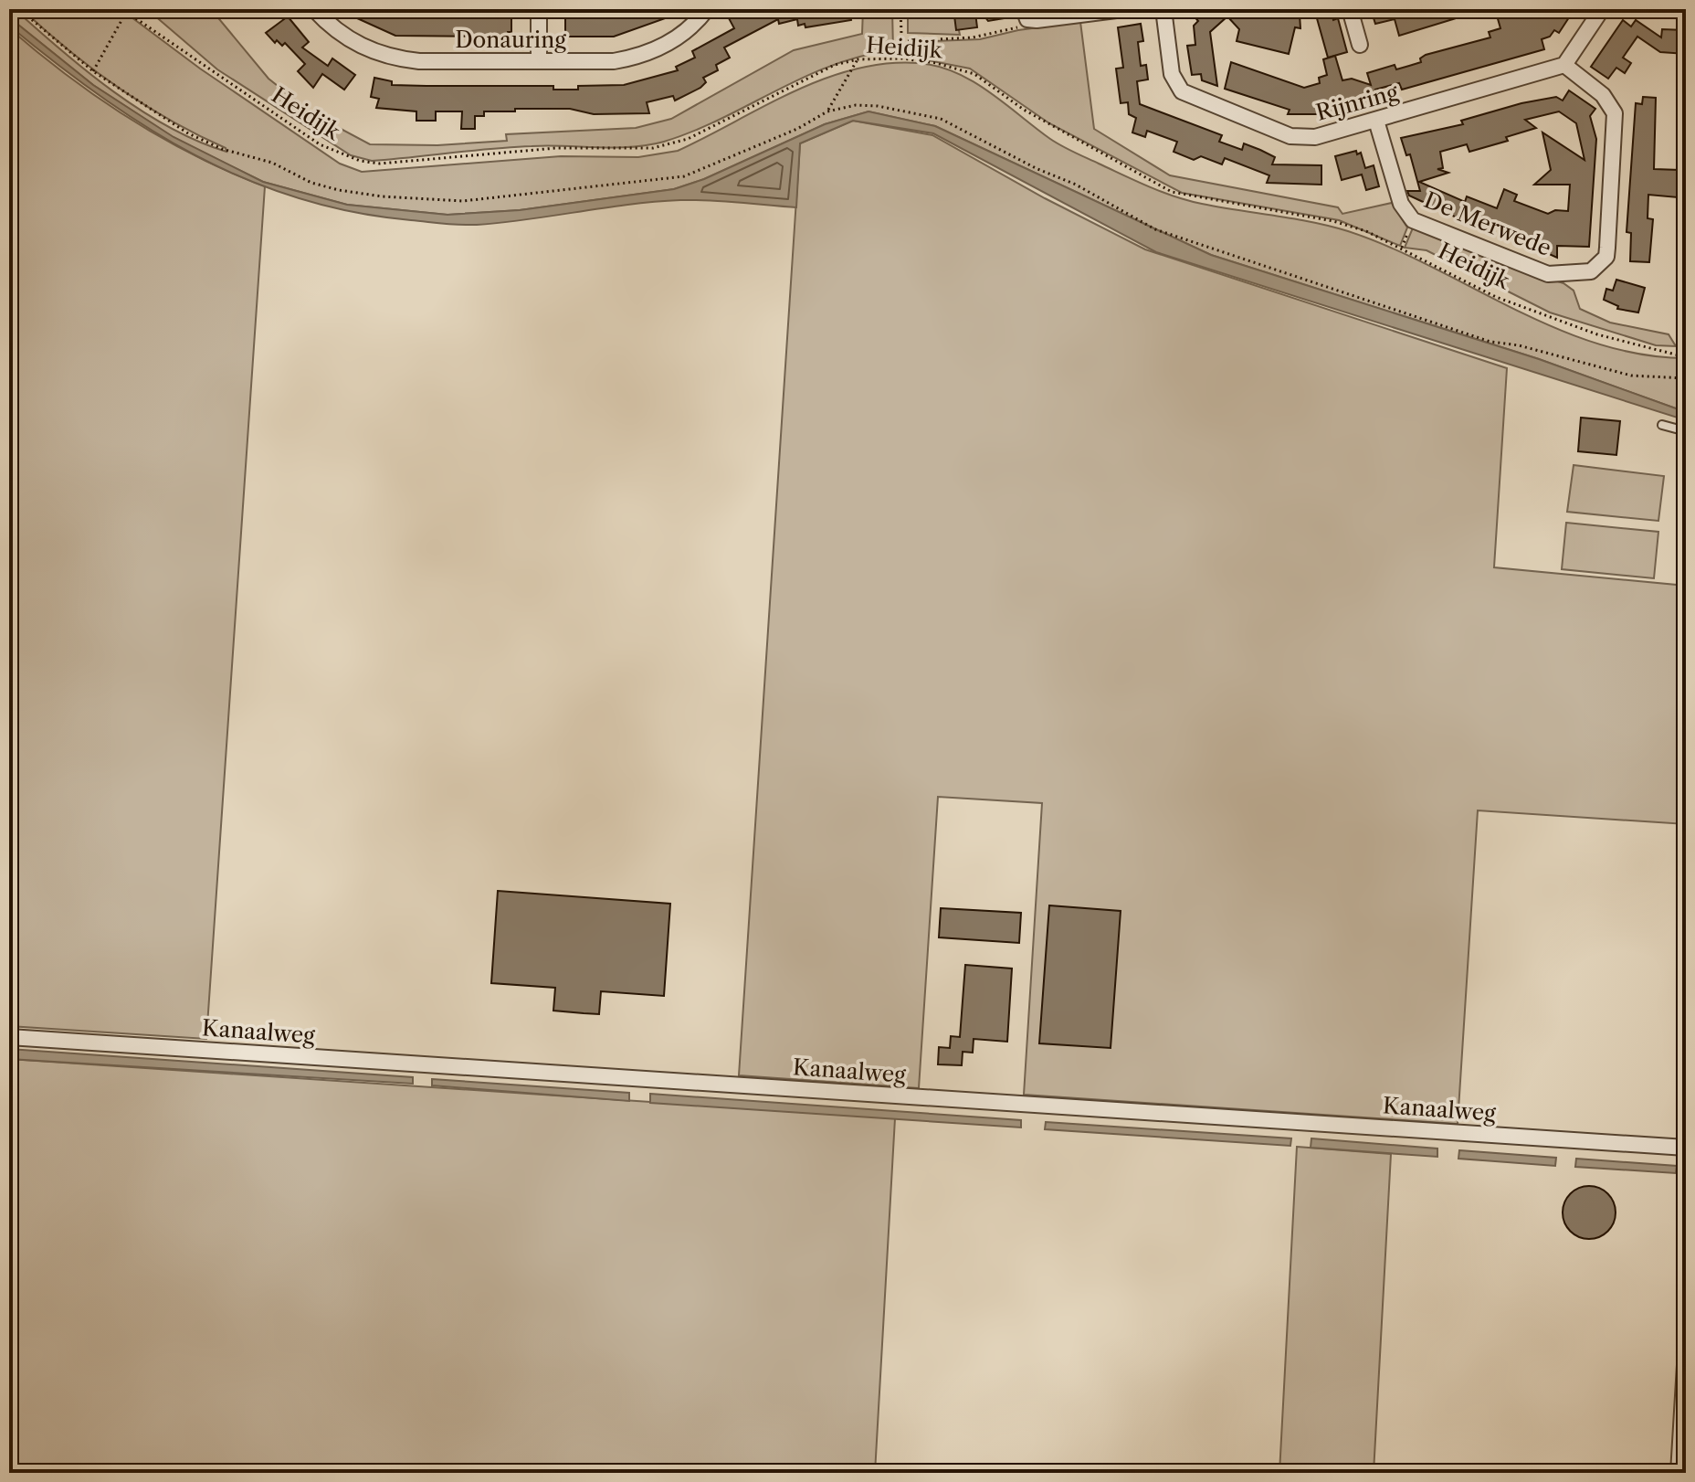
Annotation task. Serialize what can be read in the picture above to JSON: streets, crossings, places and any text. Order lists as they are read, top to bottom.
{
  "streets": {
    "street": [
      "Donauring",
      "Rijnring",
      "De Merwede",
      "Kanaalweg"
    ],
    "path": ["Heidijk"]
  },
  "crossings": [
    ["Rijnring", "De Merwede"]
  ]
}
